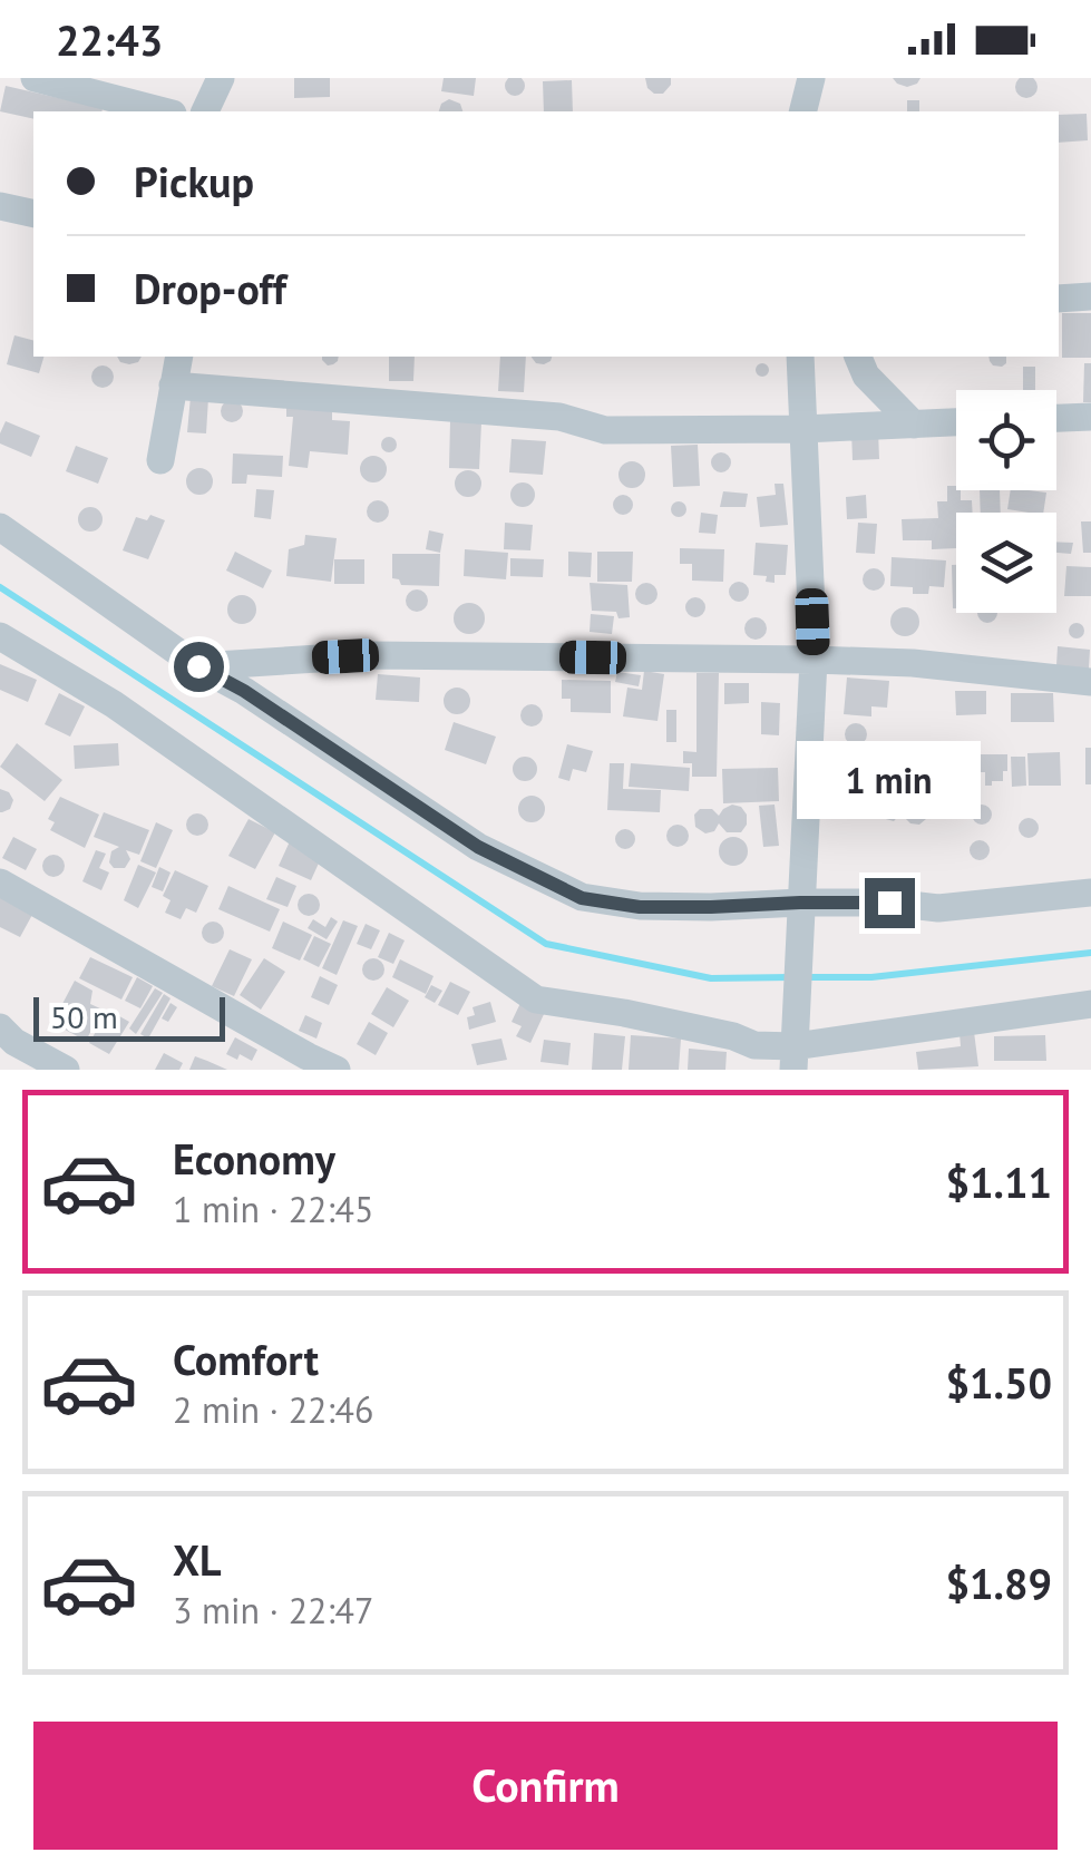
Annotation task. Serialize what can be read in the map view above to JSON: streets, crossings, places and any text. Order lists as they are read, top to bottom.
{
  "scale_bar": "50 m",
  "page": {
    "status": "22:43",
    "banner": ["Pickup", "Drop-off"],
    "bubble": "1 min",
    "scale": "50 m",
    "list": [
      {
        "name": "Economy",
        "note": "1 min · 22:45",
        "value": "$1.11"
      },
      {
        "name": "Comfort",
        "note": "2 min · 22:46",
        "value": "$1.50"
      },
      {
        "name": "XL",
        "note": "3 min · 22:47",
        "value": "$1.89"
      }
    ],
    "buttons": "Confirm"
  }
}
